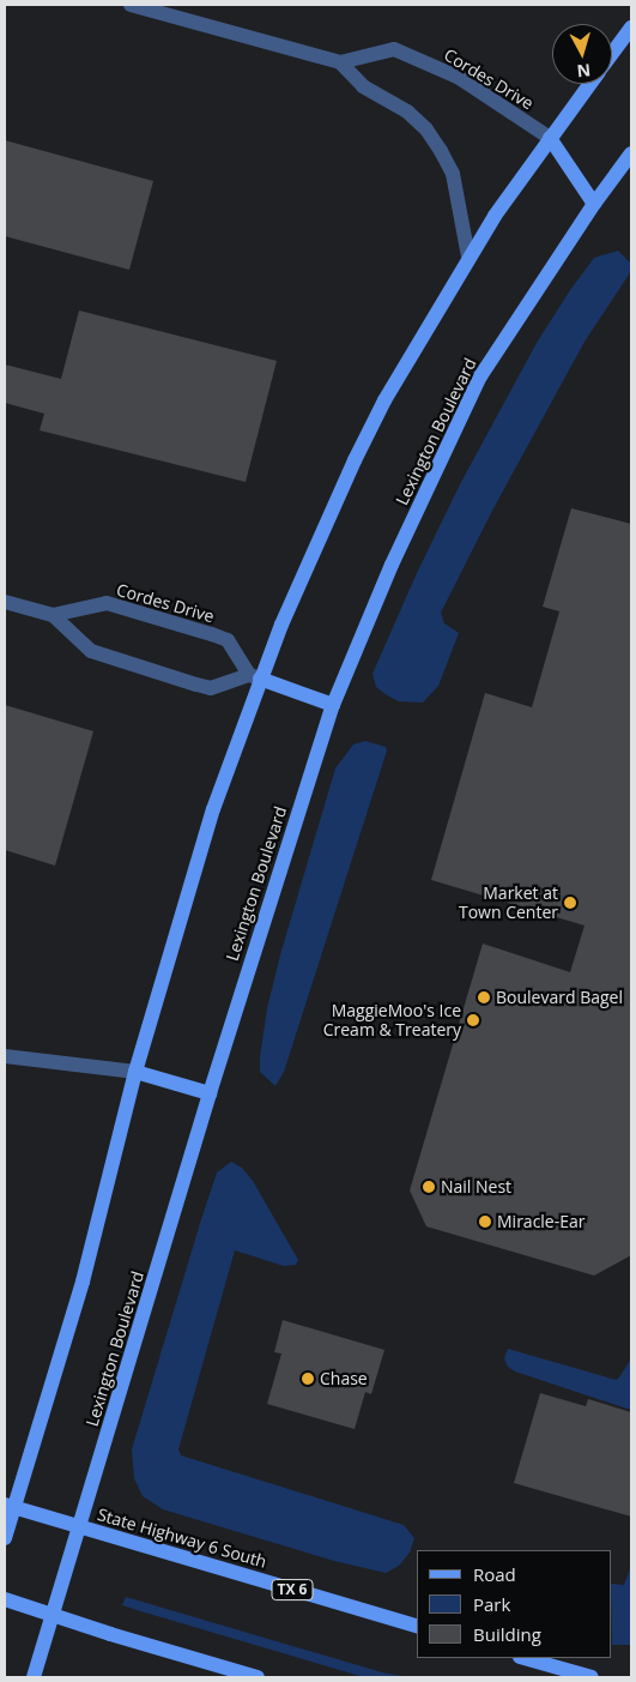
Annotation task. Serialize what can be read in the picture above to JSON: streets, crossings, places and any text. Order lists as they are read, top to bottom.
{
  "streets": {
    "main road": ["Lexington Boulevard", "State Highway 6 South", "TX 6"],
    "street": ["Cordes Drive"]
  },
  "crossings": [
    ["Lexington Boulevard", "State Highway 6 South"]
  ],
  "places": [
    "Market at Town Center",
    "Boulevard Bagel",
    "MaggieMoo's Ice Cream & Treatery",
    "Nail Nest",
    "Miracle-Ear",
    "Chase"
  ],
  "legend": ["Road", "Park", "Building"],
  "north": "bottom"
}
